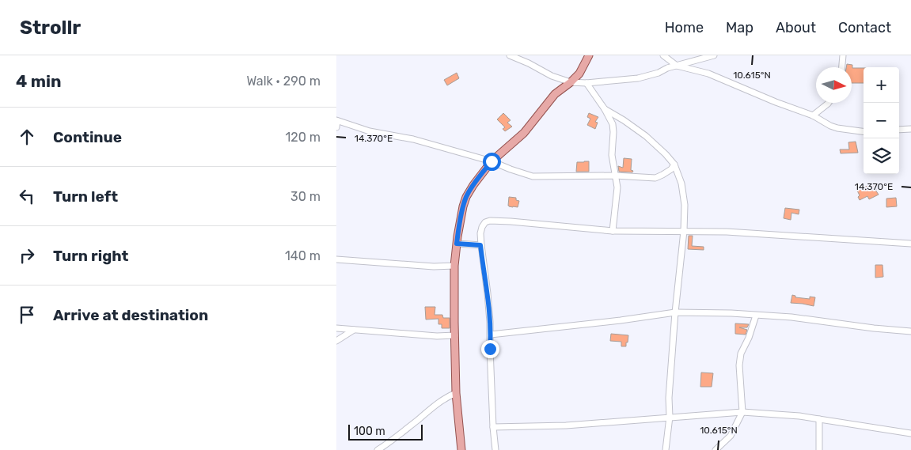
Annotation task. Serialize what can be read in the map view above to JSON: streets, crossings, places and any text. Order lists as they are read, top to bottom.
{
  "scale_bar": "100 m",
  "north": "right",
  "page": {
    "header": "Strollr",
    "nav": [
      "Home",
      "Map",
      "About",
      "Contact"
    ],
    "heading": ["4 min", "Walk · 290 m"],
    "map_buttons": ["+", "−"],
    "list": [
      ["Continue", "120 m"],
      ["Turn left", "30 m"],
      ["Turn right", "140 m"],
      "Arrive at destination"
    ],
    "scale": "100 m"
  },
  "coordinates": ["10.615°N", "14.370°E"]
}
